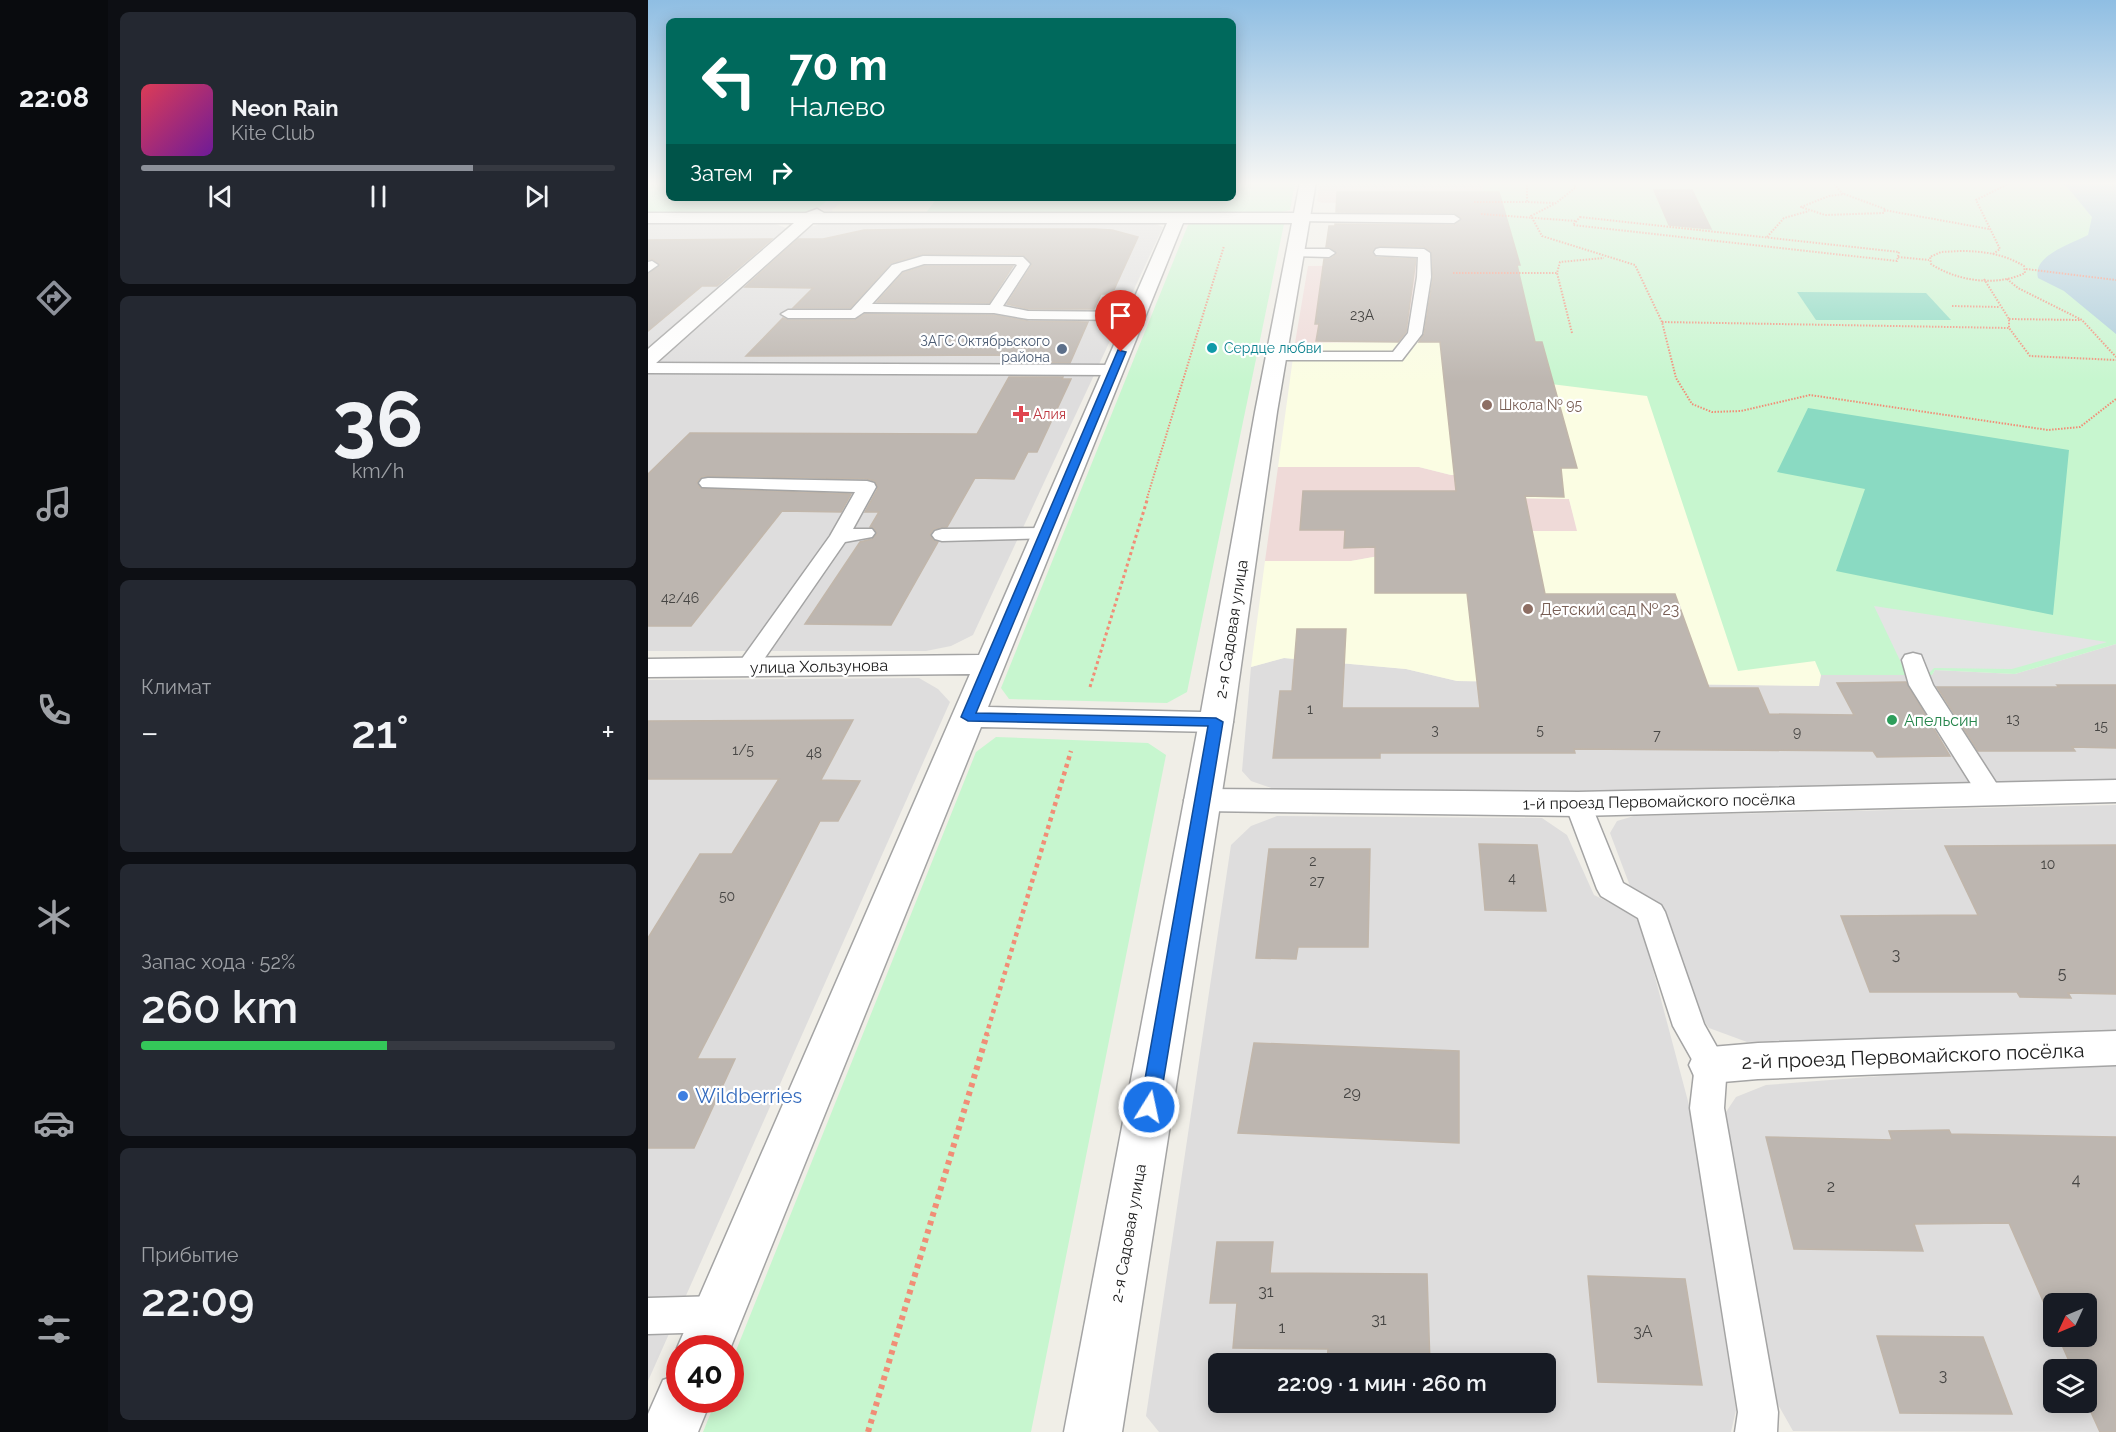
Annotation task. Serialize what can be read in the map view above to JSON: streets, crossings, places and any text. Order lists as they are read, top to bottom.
{
  "streets": {
    "street": [
      "2-я Садовая улица",
      "улица Хользунова",
      "1-й проезд Первомайского посёлка",
      "2-й проезд Первомайского посёлка"
    ]
  },
  "crossings": [
    ["2-я Садовая улица", "1-й проезд Первомайского посёлка"]
  ],
  "places": {
    "other": [
      "Сердце любви",
      "ЗАГС Октябрьского района",
      "Школа № 95",
      "Детский сад № 23",
      "Апельсин",
      "Wildberries"
    ],
    "health": ["Алия"]
  },
  "house_numbers": [
    "23А",
    "42/46",
    "1",
    "13",
    "15",
    "3",
    "5",
    "9",
    "7",
    "1/5",
    "48",
    "2",
    "10",
    "4",
    "27",
    "50",
    "3",
    "5",
    "29",
    "4",
    "2",
    "31",
    "31",
    "1",
    "3А",
    "3"
  ],
  "north": "bottom left",
  "page": {
    "tabs": "22:08",
    "turn": ["70 m", "Налево"],
    "song": ["Neon Rain", "Kite Club"],
    "then": "Затем",
    "tile": [
      ["36", "km/h"],
      "Климат",
      ["Запас хода · 52%", "260 km"],
      ["Прибытие", "22:09"]
    ],
    "heat": ["−", "21°", "+"],
    "limit": "40",
    "trip": "22:09 · 1 мин · 260 m"
  }
}
